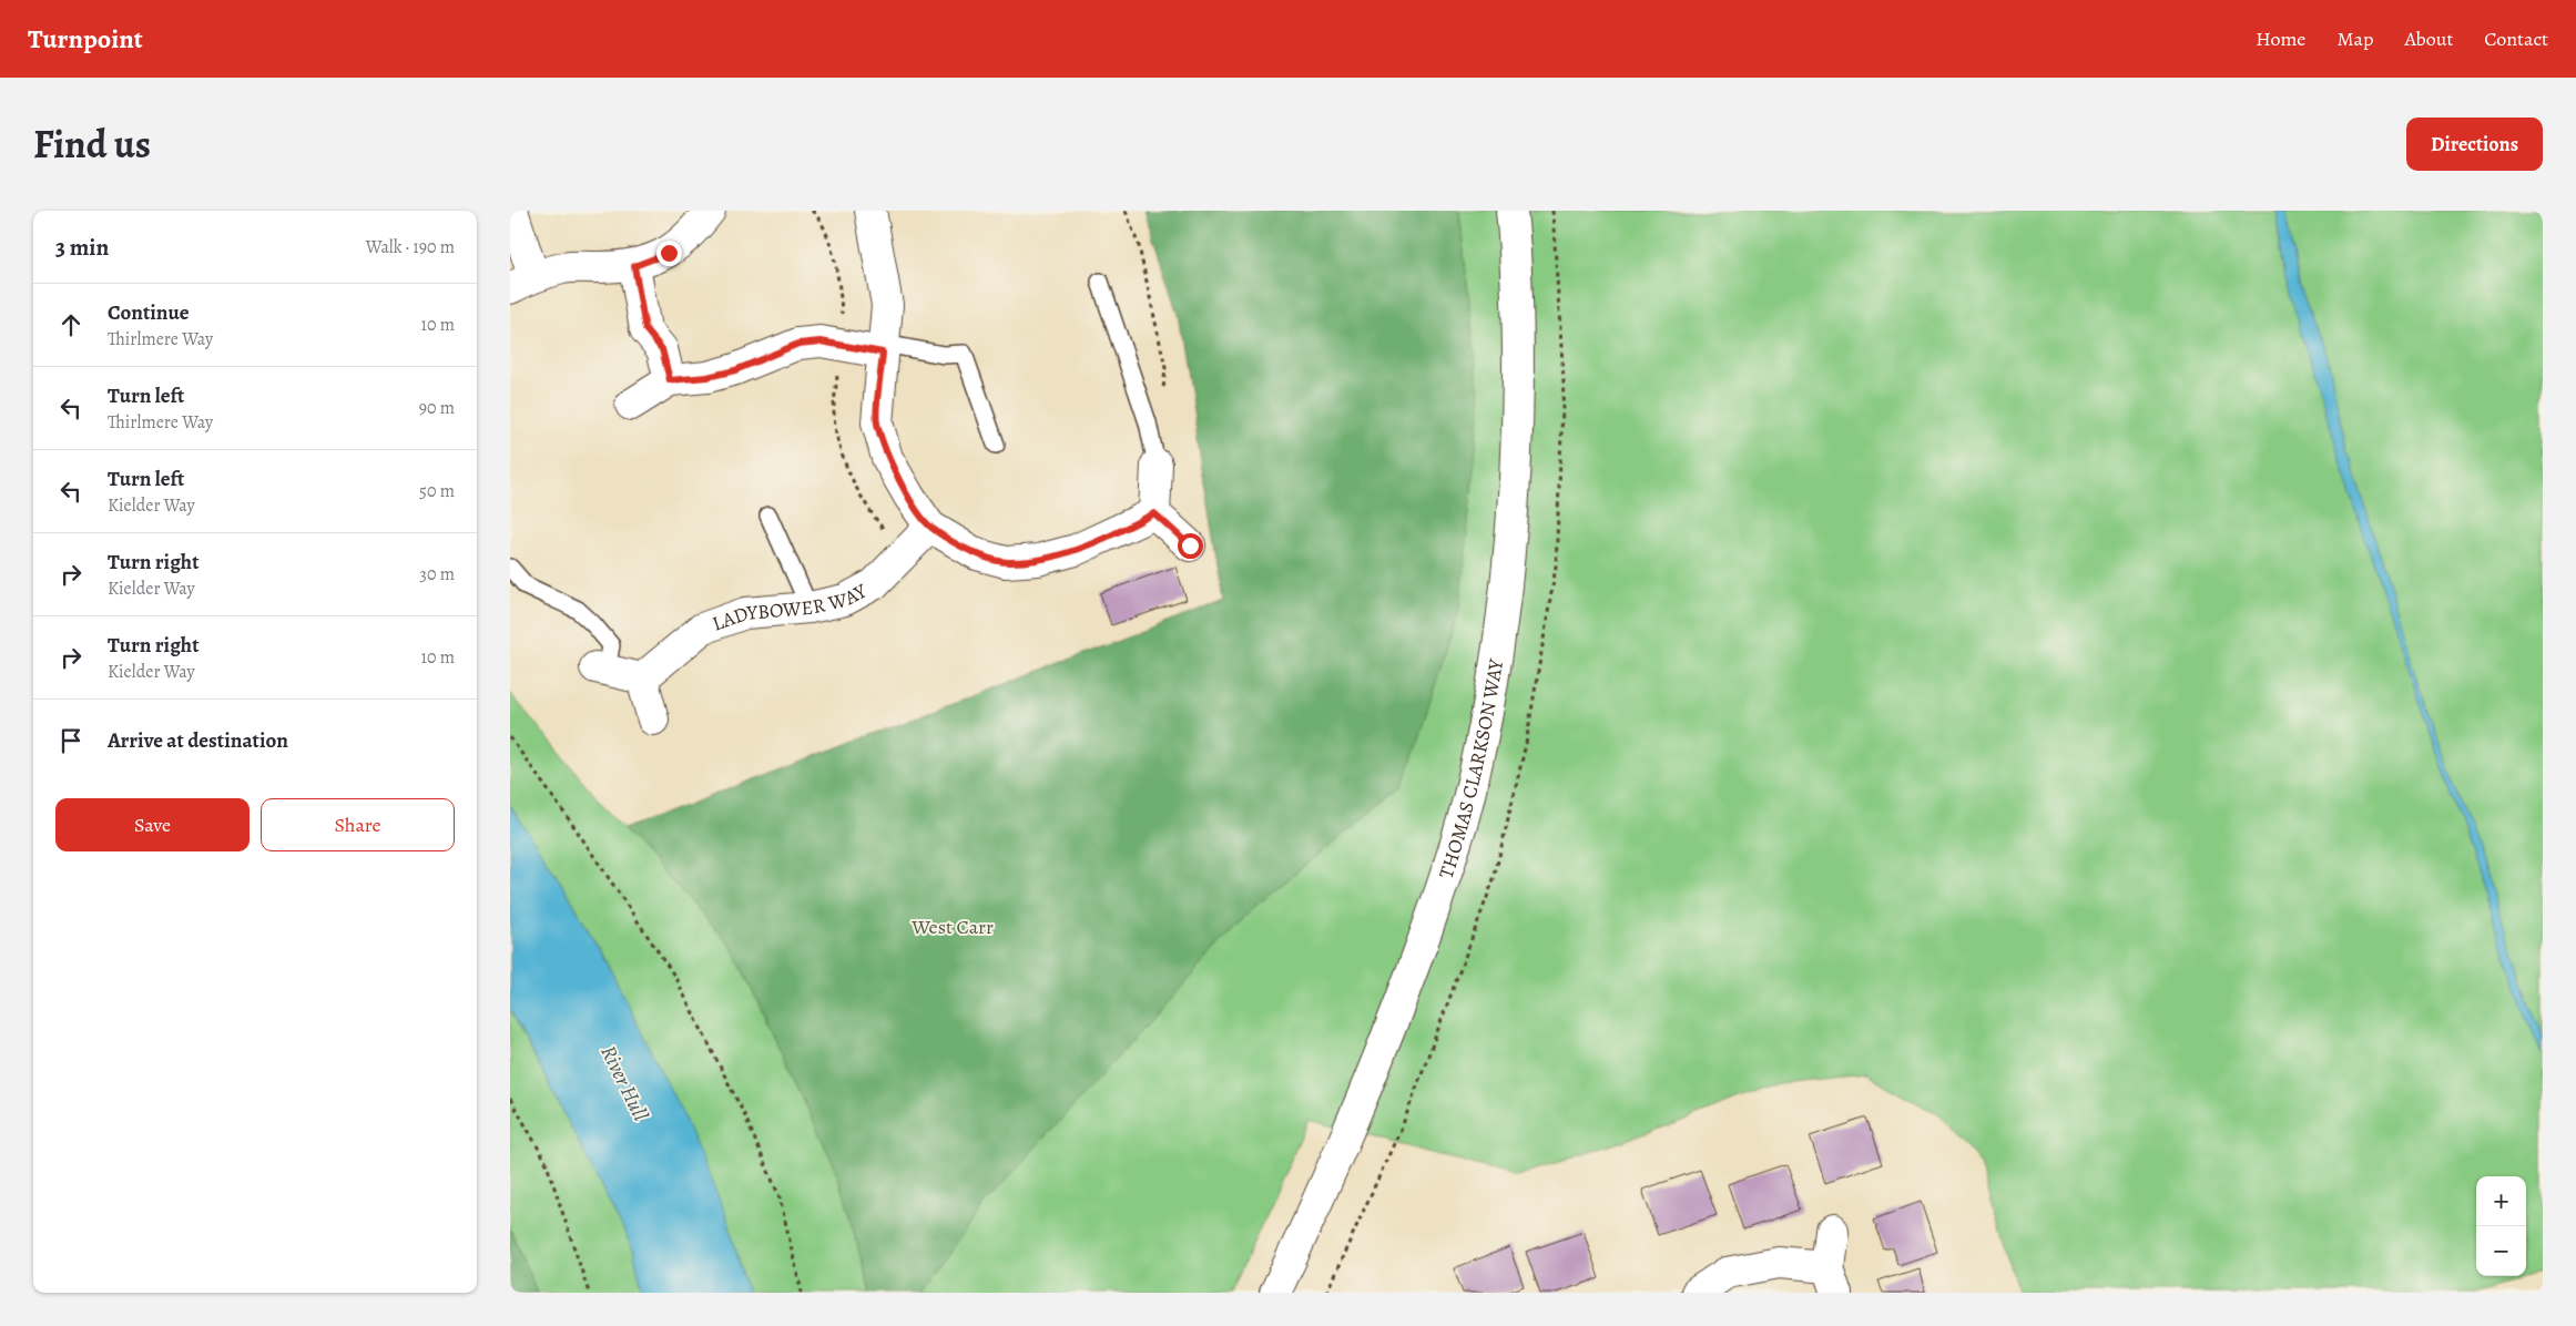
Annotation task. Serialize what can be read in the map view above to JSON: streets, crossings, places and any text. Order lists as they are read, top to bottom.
{
  "streets": {
    "main road": ["LADYBOWER WAY", "THOMAS CLARKSON WAY"]
  },
  "water": ["River Hull"],
  "parks": ["West Carr"],
  "page": {
    "header": "Turnpoint",
    "nav": [
      "Home",
      "Map",
      "About",
      "Contact"
    ],
    "title": "Find us",
    "buttons": [
      "Directions",
      ["Save", "Share"]
    ],
    "heading": ["3 min", "Walk · 190 m"],
    "list": [
      ["Continue", "Thirlmere Way", "10 m"],
      ["Turn left", "Thirlmere Way", "90 m"],
      ["Turn left", "Kielder Way", "50 m"],
      ["Turn right", "Kielder Way", "30 m"],
      ["Turn right", "Kielder Way", "10 m"],
      "Arrive at destination"
    ],
    "map_buttons": ["+", "−"]
  }
}
